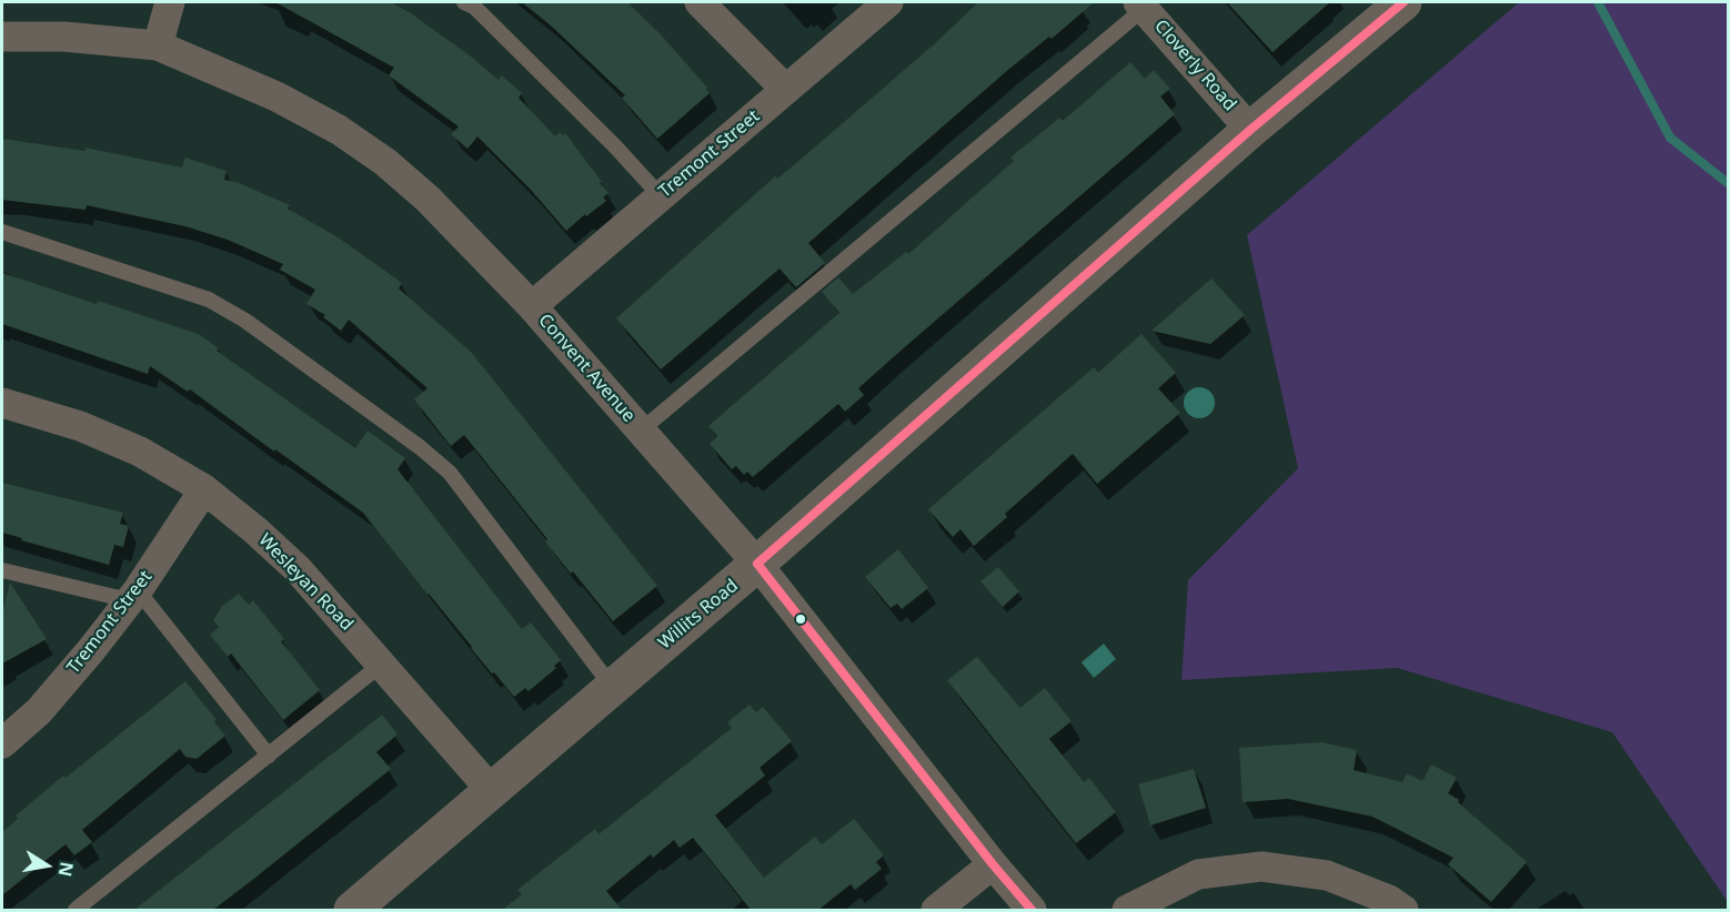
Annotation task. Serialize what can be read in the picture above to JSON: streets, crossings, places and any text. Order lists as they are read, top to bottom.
{
  "streets": {
    "street": [
      "Cloverly Road",
      "Tremont Street",
      "Convent Avenue",
      "Wesleyan Road",
      "Willits Road"
    ]
  },
  "crossings": [
    ["Cloverly Road", "Willits Road"],
    ["Tremont Street", "Convent Avenue"],
    ["Tremont Street", "Wesleyan Road"],
    ["Convent Avenue", "Willits Road"],
    ["Wesleyan Road", "Willits Road"]
  ],
  "north": "right"
}
